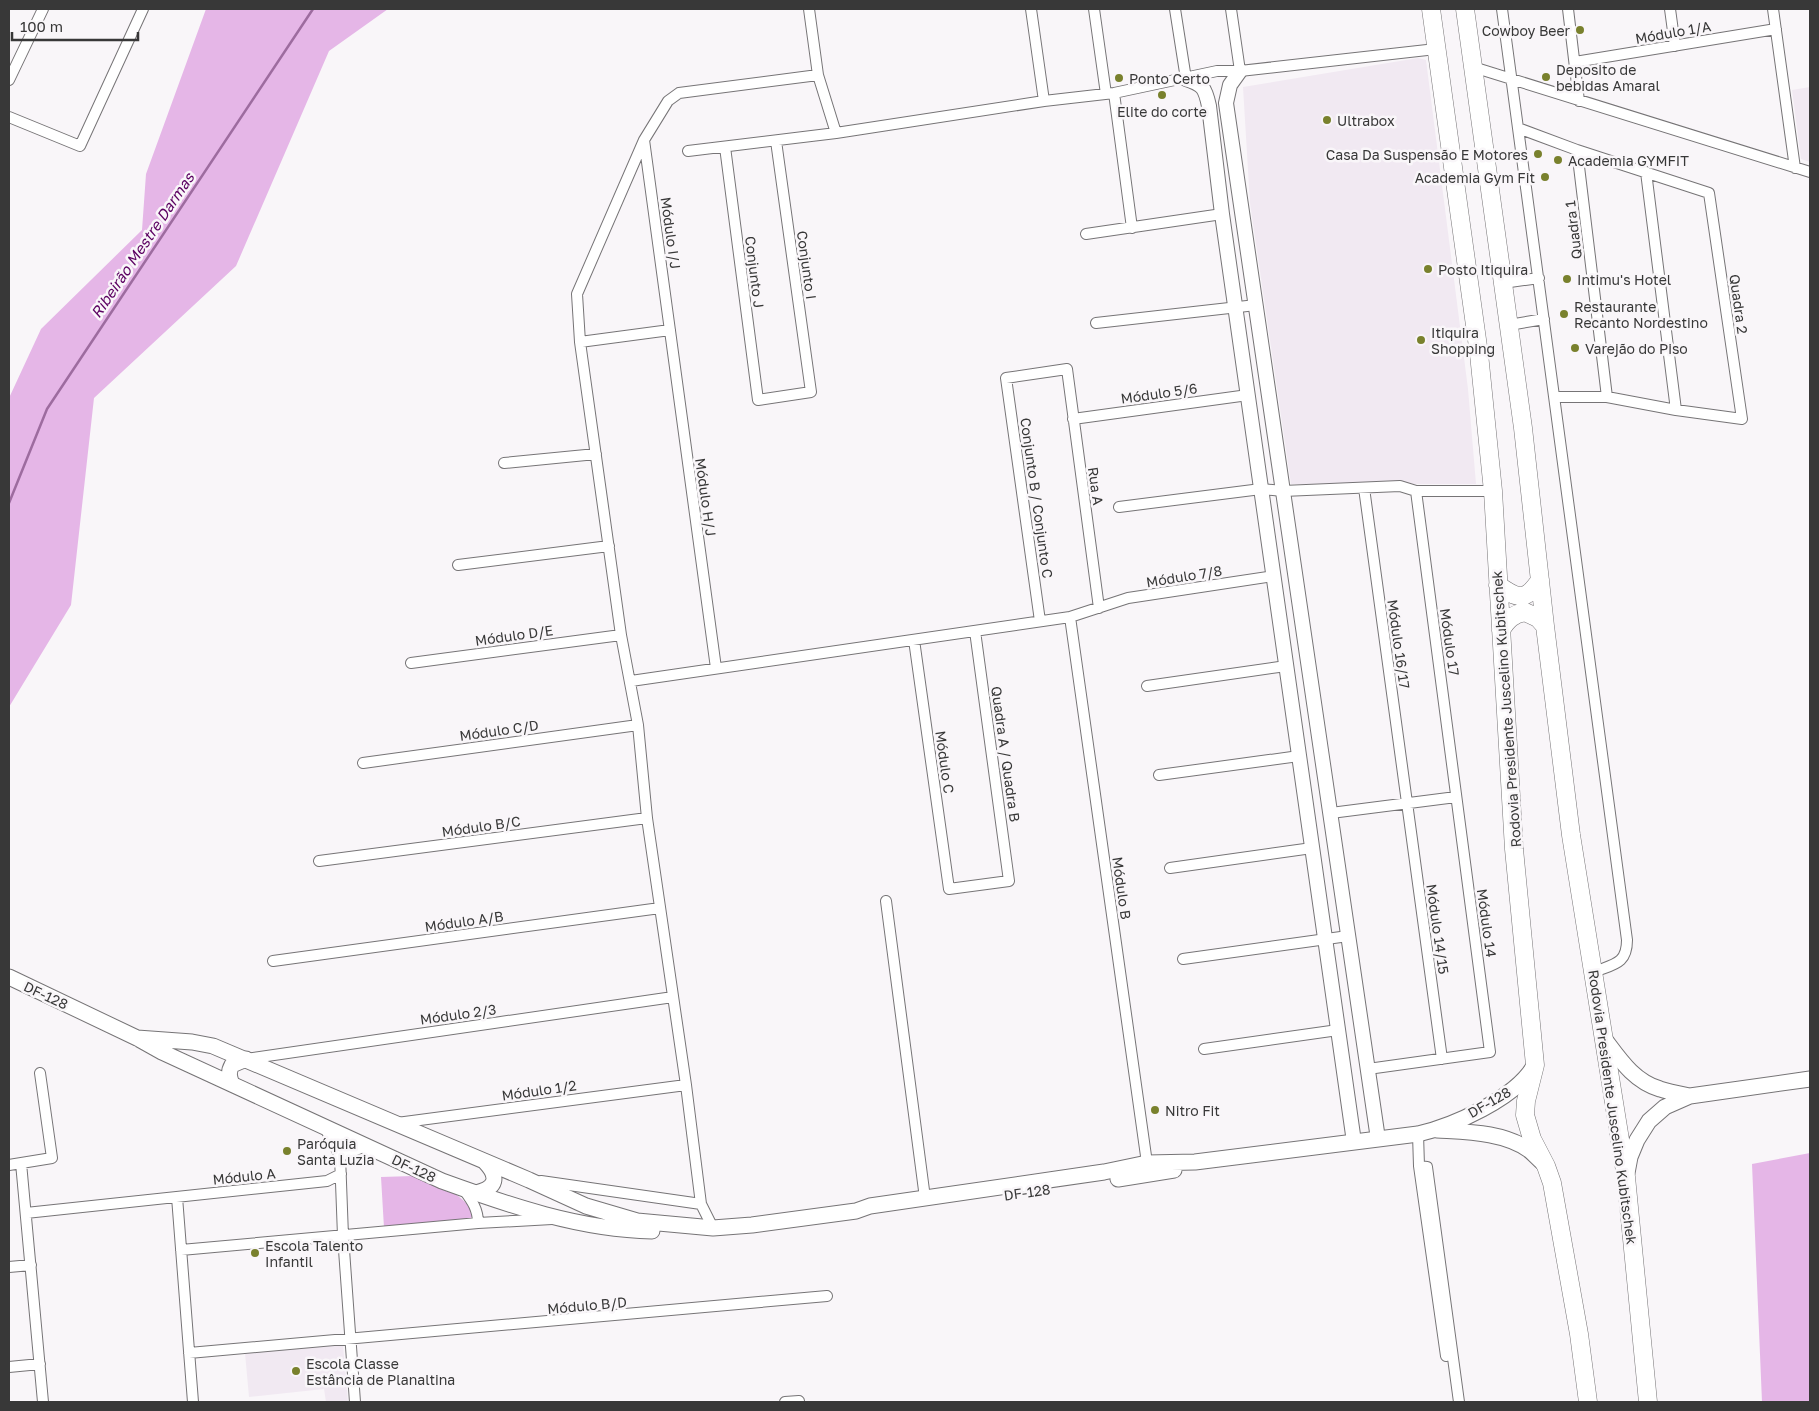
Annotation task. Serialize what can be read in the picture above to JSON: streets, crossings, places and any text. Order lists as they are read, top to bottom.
{
  "streets": {
    "highway": ["Rodovia Presidente Juscelino Kubitschek"],
    "main road": ["DF-128"],
    "street": [
      "Módulo 1/A",
      "Quadra 1",
      "Módulo I/J",
      "Conjunto I",
      "Conjunto J",
      "Quadra 2",
      "Módulo 5/6",
      "Rua A",
      "Módulo H/J",
      "Conjunto B / Conjunto C",
      "Módulo 7/8",
      "Módulo D/E",
      "Módulo 17",
      "Módulo 16/17",
      "Módulo C/D",
      "Quadra A / Quadra B",
      "Módulo C",
      "Módulo B/C",
      "Módulo B",
      "Módulo A/B",
      "Módulo 14",
      "Módulo 14/15",
      "Módulo 2/3",
      "Módulo 1/2",
      "Módulo A",
      "Módulo B/D"
    ]
  },
  "crossings": [
    ["Módulo I/J", "Módulo H/J"],
    ["Conjunto I", "Conjunto J"],
    ["Módulo 5/6", "Rua A"],
    ["Rua A", "Conjunto B / Conjunto C"],
    ["Rua A", "Módulo 7/8"],
    ["Módulo H/J", "Módulo 7/8"],
    ["Conjunto B / Conjunto C", "Módulo 7/8"],
    ["Módulo 7/8", "Quadra A / Quadra B"],
    ["Módulo 7/8", "Módulo C"],
    ["Módulo 7/8", "Módulo B"],
    ["Módulo 17", "Módulo 14"],
    ["Módulo 16/17", "Módulo 14/15"],
    ["Rodovia Presidente Juscelino Kubitschek", "DF-128"],
    ["Quadra A / Quadra B", "Módulo C"],
    ["Módulo B", "DF-128"],
    ["Módulo 14", "Módulo 14/15"],
    ["DF-128", "Módulo 2/3"],
    ["DF-128", "Módulo 1/2"]
  ],
  "water": ["Ribeirão Mestre Darmas"],
  "places": [
    "Cowboy Beer",
    "Deposito de bebidas Amaral",
    "Ponto Certo",
    "Elite do corte",
    "Ultrabox",
    "Casa Da Suspensão E Motores",
    "Academia GYMFIT",
    "Academia Gym Fit",
    "Posto Itiquira",
    "Intimu's Hotel",
    "Restaurante Recanto Nordestino",
    "Itiquira Shopping",
    "Varejão do Piso",
    "Nitro Fit",
    "Paróquia Santa Luzia",
    "Escola Talento Infantil",
    "Escola Classe Estância de Planaltina"
  ],
  "scale_bar": "100 m"
}
